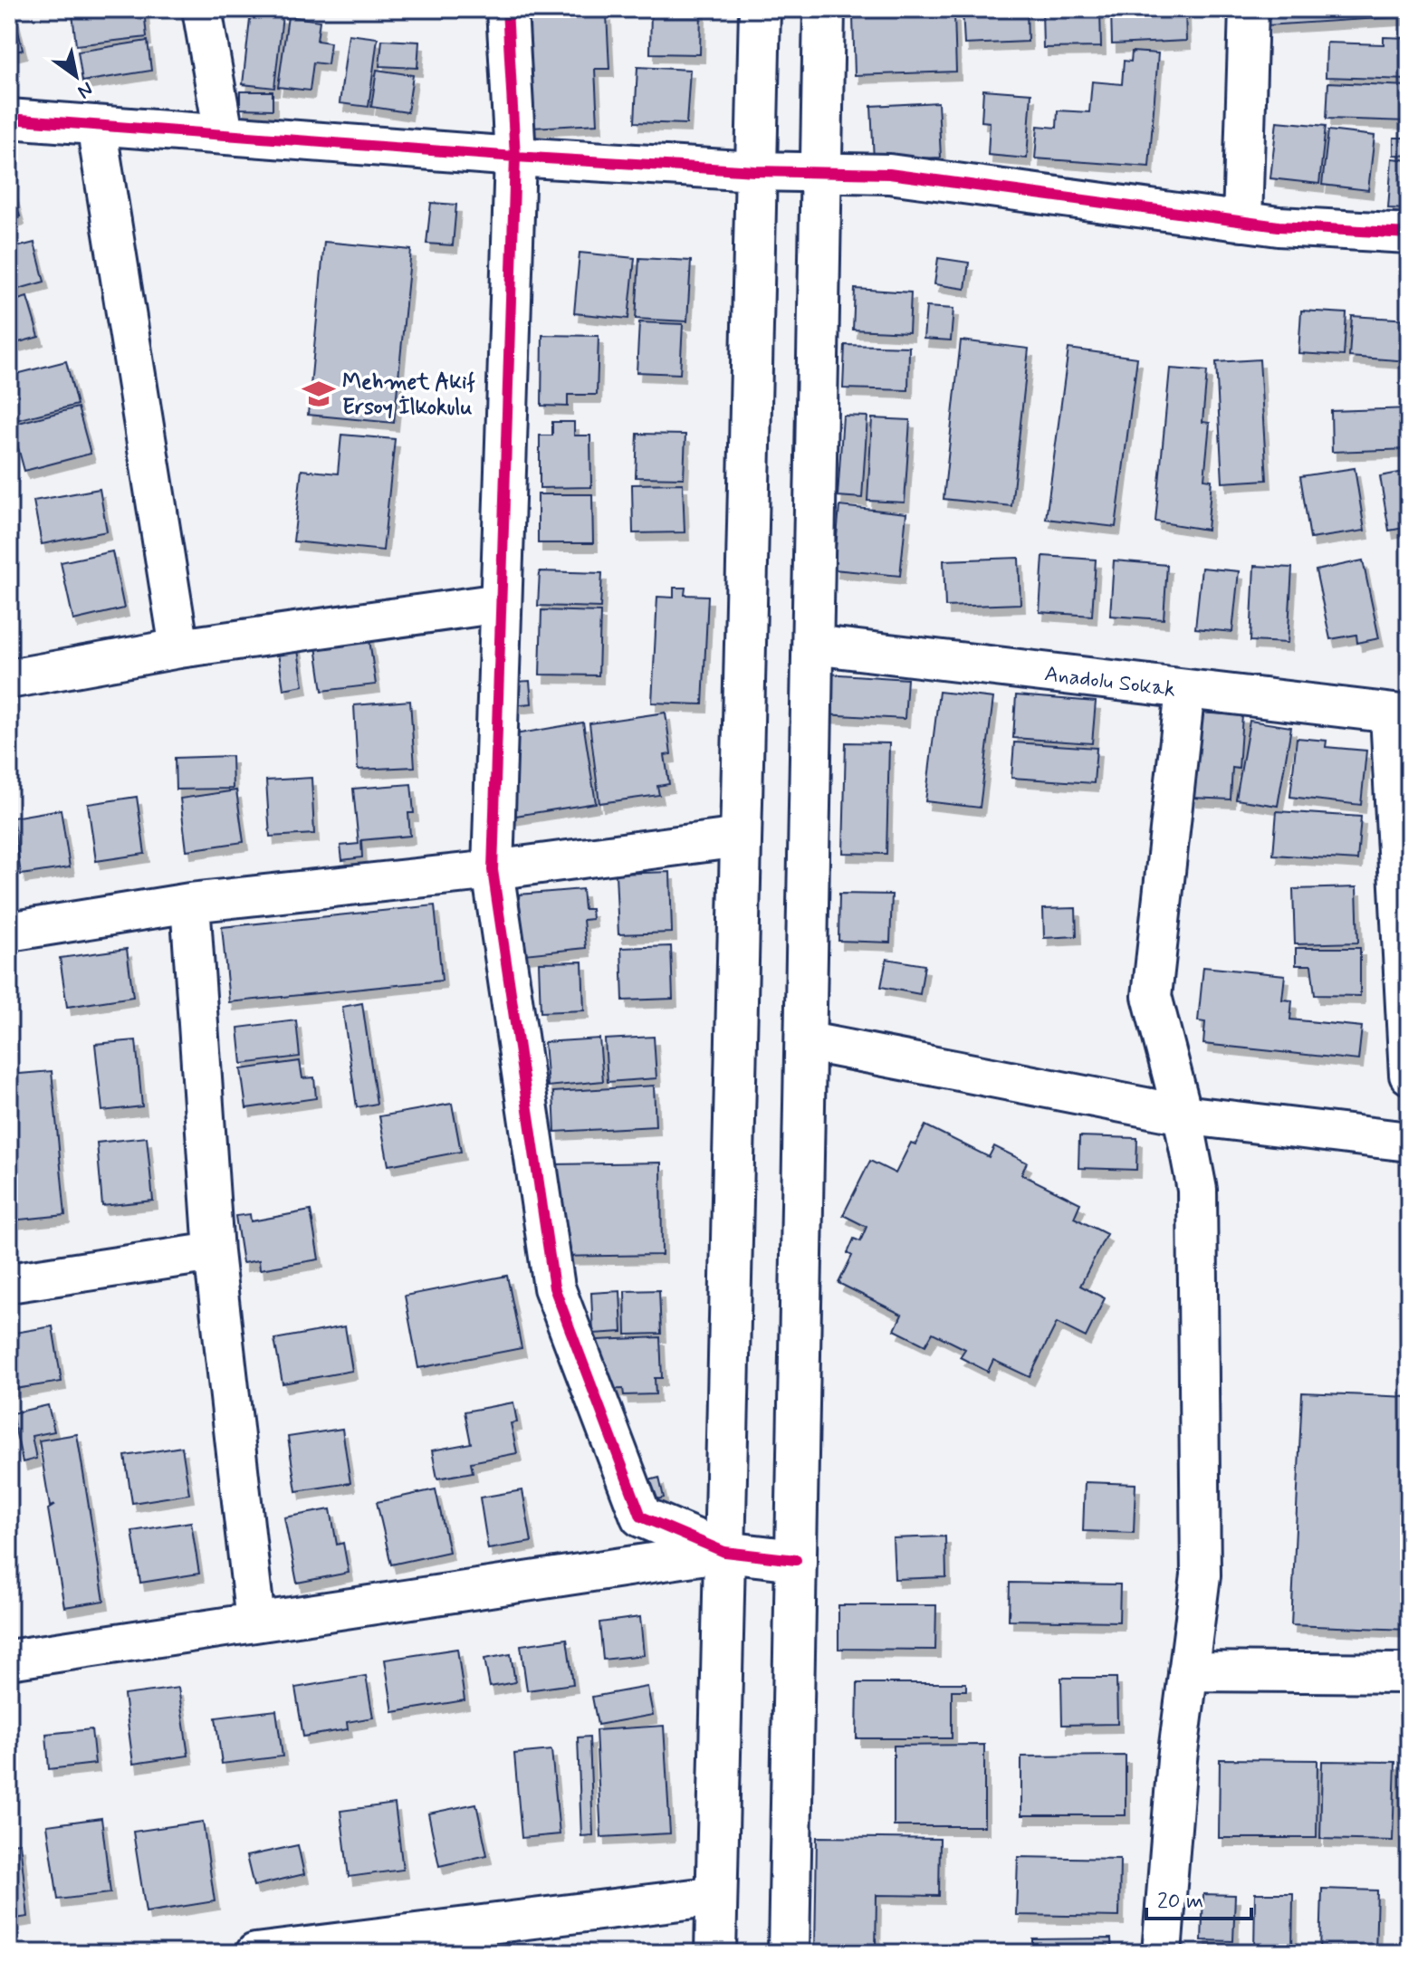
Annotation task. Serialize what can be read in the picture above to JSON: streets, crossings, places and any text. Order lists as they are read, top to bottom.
{
  "streets": {
    "street": ["Anadolu Sokak"]
  },
  "places": {
    "school or university": ["Mehmet Akif Ersoy İlkokulu"]
  },
  "scale_bar": "20 m",
  "north": "bottom right"
}
